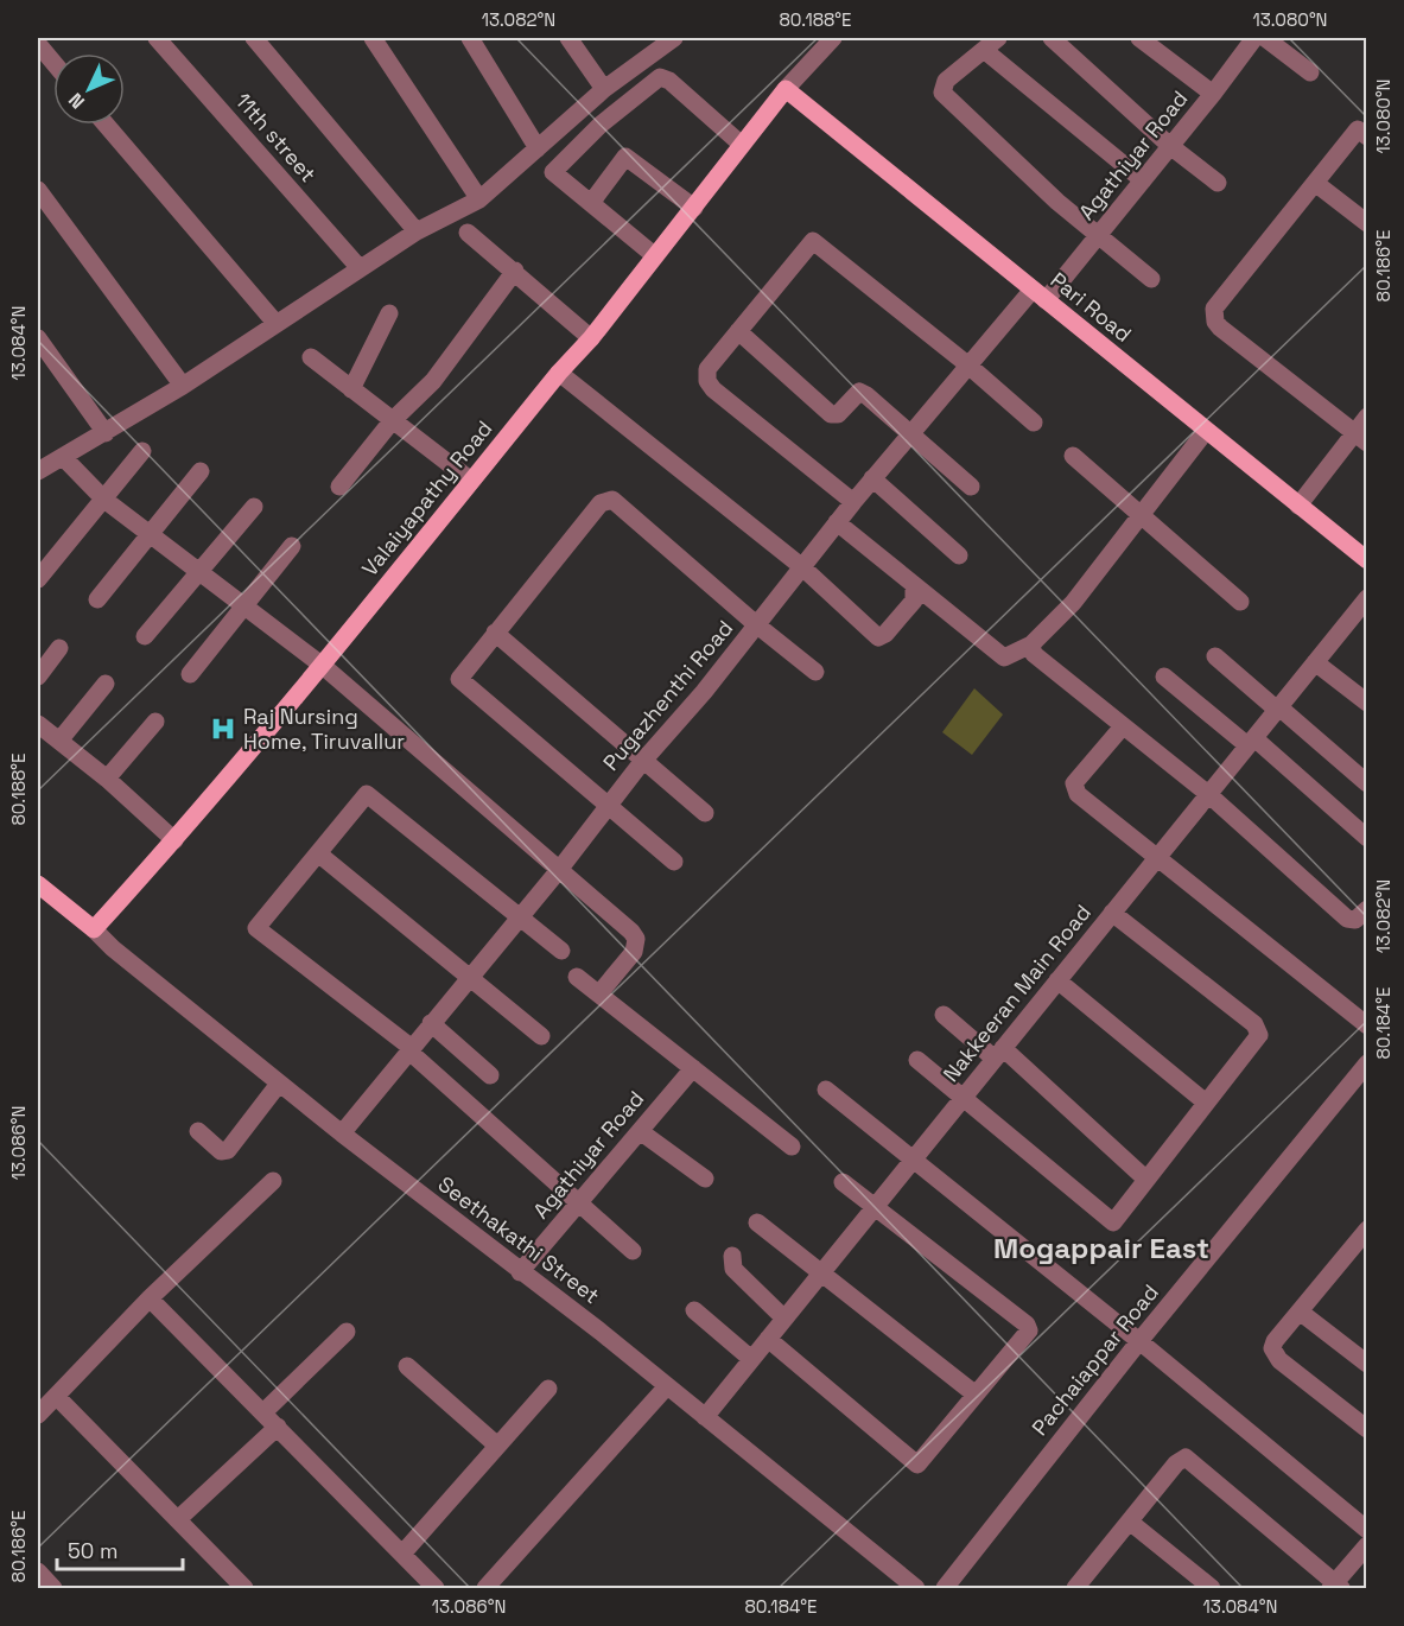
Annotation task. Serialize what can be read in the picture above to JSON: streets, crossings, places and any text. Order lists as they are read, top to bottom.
{
  "streets": {
    "main road": ["Pari Road", "Valaiyapathy Road"],
    "street": [
      "11th street",
      "Agathiyar Road",
      "Pugazhenthi Road",
      "Nakkeeran Main Road",
      "Seethakathi Street",
      "Pachaiappar Road"
    ]
  },
  "crossings": [
    ["Agathiyar Road", "Pari Road"],
    ["Agathiyar Road", "Pugazhenthi Road"],
    ["Agathiyar Road", "Seethakathi Street"],
    ["Pari Road", "Valaiyapathy Road"],
    ["Pari Road", "Pugazhenthi Road"],
    ["Valaiyapathy Road", "Seethakathi Street"],
    ["Pugazhenthi Road", "Seethakathi Street"],
    ["Nakkeeran Main Road", "Seethakathi Street"]
  ],
  "districts": ["Mogappair East"],
  "places": {
    "hospital": ["Raj Nursing Home, Tiruvallur"]
  },
  "scale_bar": "50 m",
  "north": "bottom left",
  "coordinates": [
    "13.082°N",
    "80.188°E",
    "13.080°N",
    "80.186°E",
    "13.084°N",
    "80.184°E",
    "13.086°N"
  ]
}
